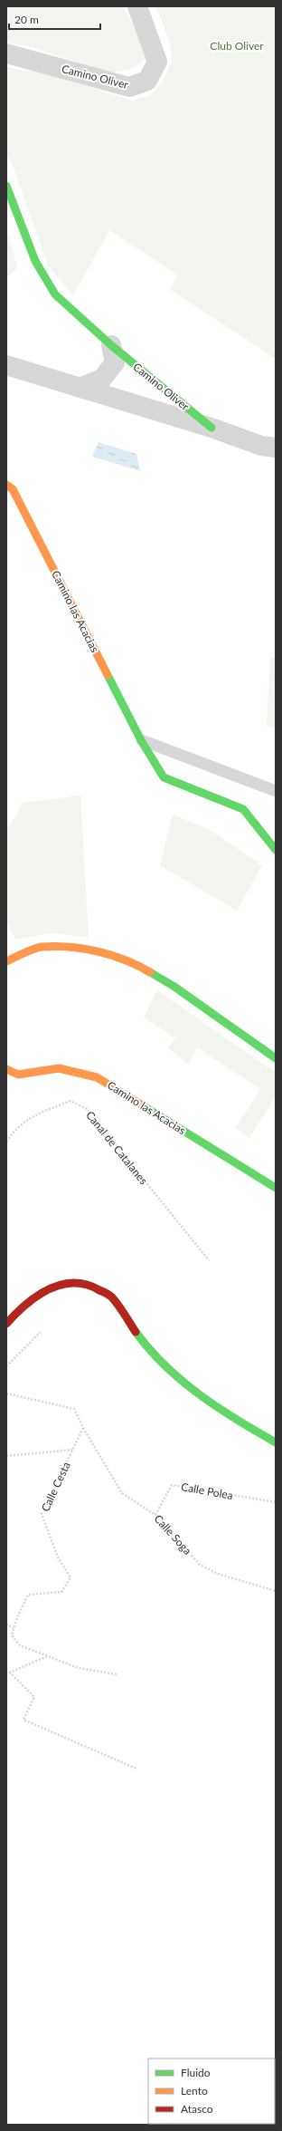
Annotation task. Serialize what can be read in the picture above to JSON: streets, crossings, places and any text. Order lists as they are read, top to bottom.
{
  "streets": {
    "street": ["Camino Oliver", "Camino las Acacias"],
    "path": [
      "Canal de Catalanes",
      "Calle Cesta",
      "Calle Polea",
      "Calle Soga"
    ]
  },
  "crossings": [
    ["Calle Cesta", "Calle Soga"],
    ["Calle Polea", "Calle Soga"]
  ],
  "parks": ["Club Oliver"],
  "legend": ["Fluido", "Lento", "Atasco"],
  "scale_bar": "20 m"
}
